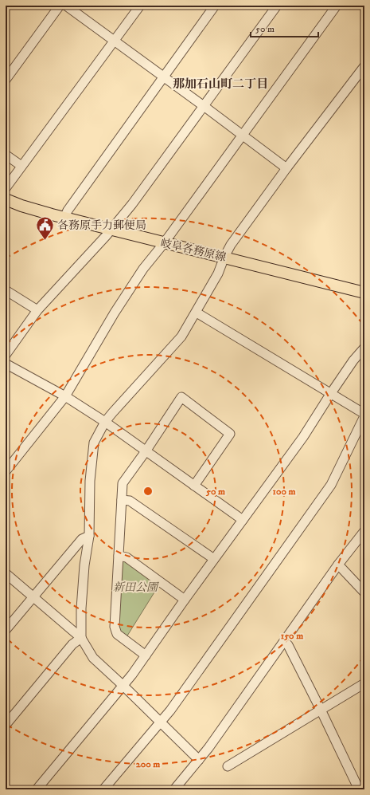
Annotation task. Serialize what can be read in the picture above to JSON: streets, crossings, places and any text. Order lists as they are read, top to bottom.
{
  "streets": {
    "main road": ["岐阜各務原線"]
  },
  "districts": ["那加石山町二丁目"],
  "parks": ["新田公園"],
  "places": {
    "public building": ["各務原手力郵便局"]
  },
  "scale_bar": "50 m",
  "rings": [
    "50 m",
    "100 m",
    "150 m",
    "200 m"
  ]
}
